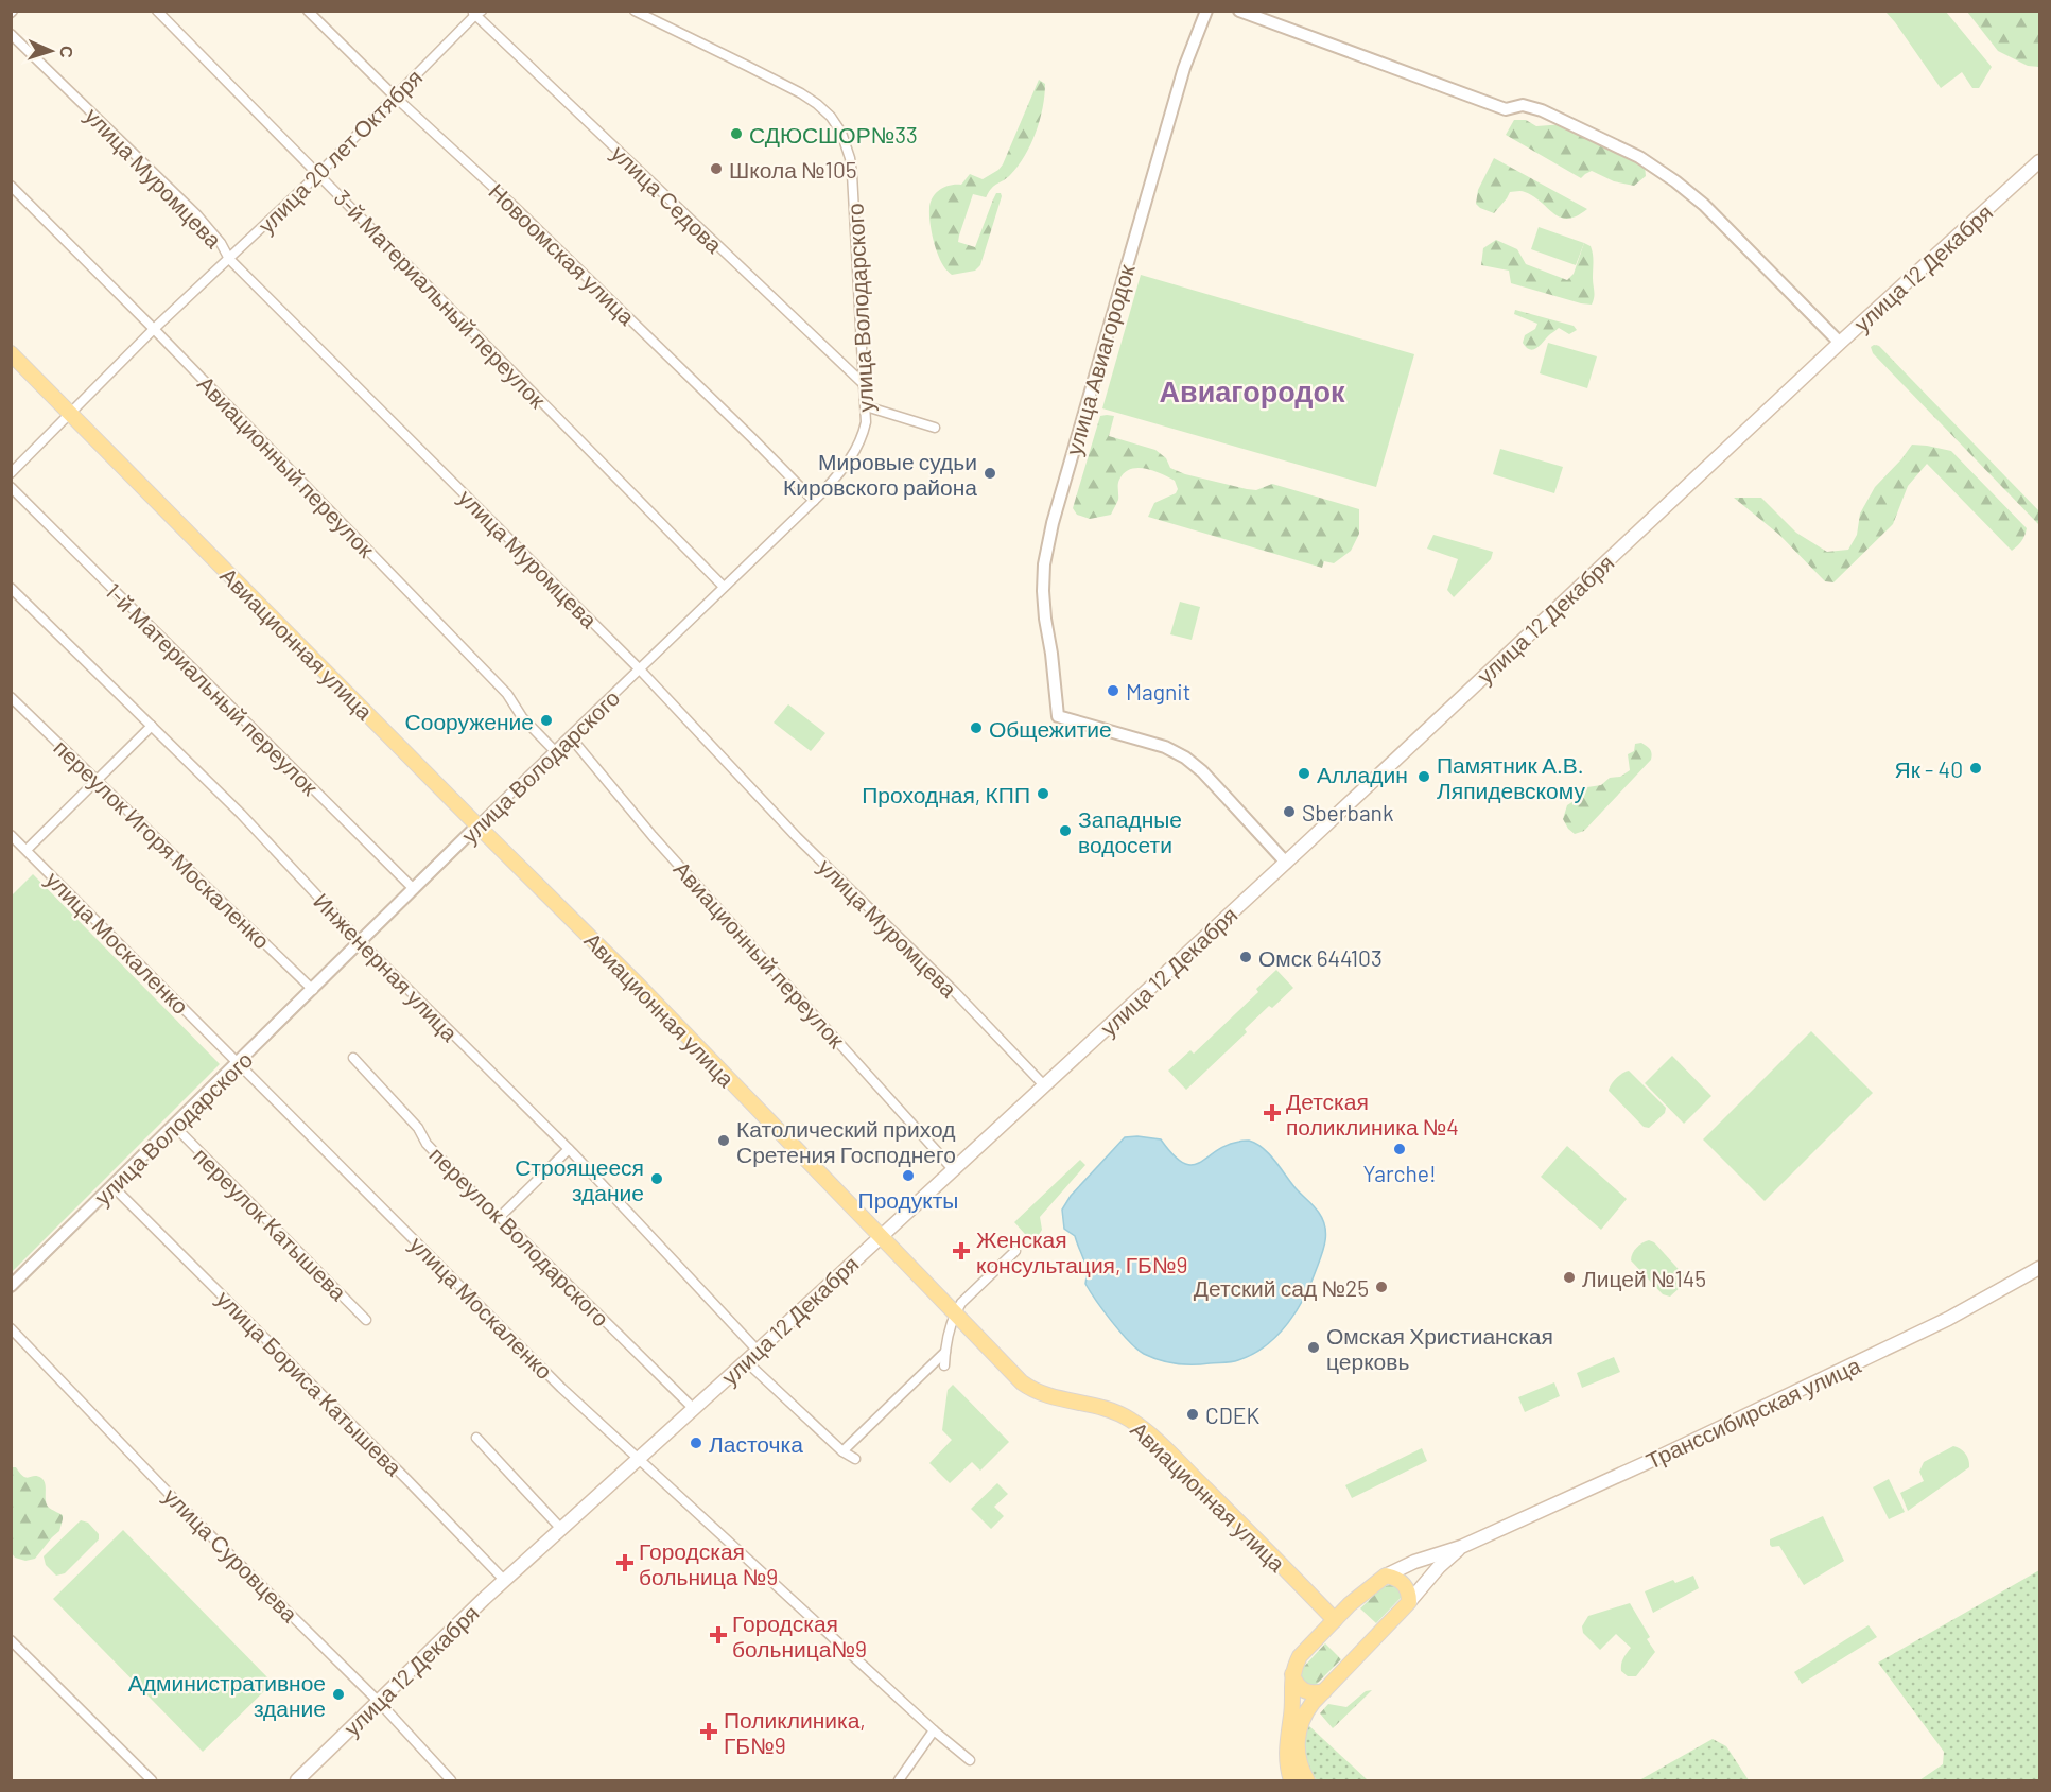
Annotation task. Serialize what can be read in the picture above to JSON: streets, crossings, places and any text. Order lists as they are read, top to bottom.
{
  "streets": {
    "main road": ["улица 12 Декабря", "Авиационная улица", "Транссибирская улица"],
    "street": [
      "улица 20 лет Октября",
      "улица Муромцева",
      "улица Седова",
      "Новоомская улица",
      "3-й Материальный переулок",
      "улица Володарского",
      "улица Авиагородок",
      "Авиационный переулок",
      "1-й Материальный переулок",
      "переулок Игоря Москаленко",
      "улица Москаленко",
      "Инженерная улица",
      "переулок Катышева",
      "переулок Володарского",
      "улица Бориса Катышева",
      "улица Суровцева"
    ]
  },
  "crossings": [
    ["улица 20 лет Октября", "улица Муромцева"],
    ["улица 20 лет Октября", "улица Седова"],
    ["улица 20 лет Октября", "Новоомская улица"],
    ["улица 20 лет Октября", "3-й Материальный переулок"],
    ["улица 20 лет Октября", "Авиационный переулок"],
    ["улица 20 лет Октября", "Авиационная улица"],
    ["улица Муромцева", "улица 12 Декабря"],
    ["улица Муромцева", "улица Володарского"],
    ["улица Седова", "улица Володарского"],
    ["Новоомская улица", "улица Володарского"],
    ["улица 12 Декабря", "улица Авиагородок"],
    ["улица 12 Декабря", "Авиационный переулок"],
    ["улица 12 Декабря", "Авиационная улица"],
    ["улица 12 Декабря", "улица Москаленко"],
    ["улица 12 Декабря", "Инженерная улица"],
    ["улица 12 Декабря", "переулок Володарского"],
    ["улица 12 Декабря", "улица Бориса Катышева"],
    ["улица 12 Декабря", "улица Суровцева"],
    ["3-й Материальный переулок", "улица Володарского"],
    ["улица Володарского", "Авиационный переулок"],
    ["улица Володарского", "Авиационная улица"],
    ["улица Володарского", "1-й Материальный переулок"],
    ["улица Володарского", "переулок Игоря Москаленко"],
    ["улица Володарского", "улица Москаленко"],
    ["улица Володарского", "Инженерная улица"],
    ["улица Володарского", "переулок Катышева"],
    ["улица Володарского", "улица Бориса Катышева"]
  ],
  "districts": ["Авиагородок"],
  "places": {
    "other": [
      "СДЮСШОР№33",
      "Школа №105",
      "Мировые судьи Кировского района",
      "Magnit",
      "Сооружение",
      "Общежитие",
      "Як - 40",
      "Алладин",
      "Памятник А.В. Ляпидевскому",
      "Проходная, КПП",
      "Sberbank",
      "Западные водосети",
      "Омск 644103",
      "Католический приход Сретения Господнего",
      "Yarche!",
      "Продукты",
      "Строящееся здание",
      "Лицей №145",
      "Детский сад №25",
      "Омская Христианская церковь",
      "CDEK",
      "Ласточка",
      "Административное здание"
    ],
    "health": [
      "Детская поликлиника №4",
      "Женская консультация, ГБ№9",
      "Городская больница №9",
      "Городская больница№9",
      "Поликлиника, ГБ№9"
    ]
  },
  "north": "right"
}
